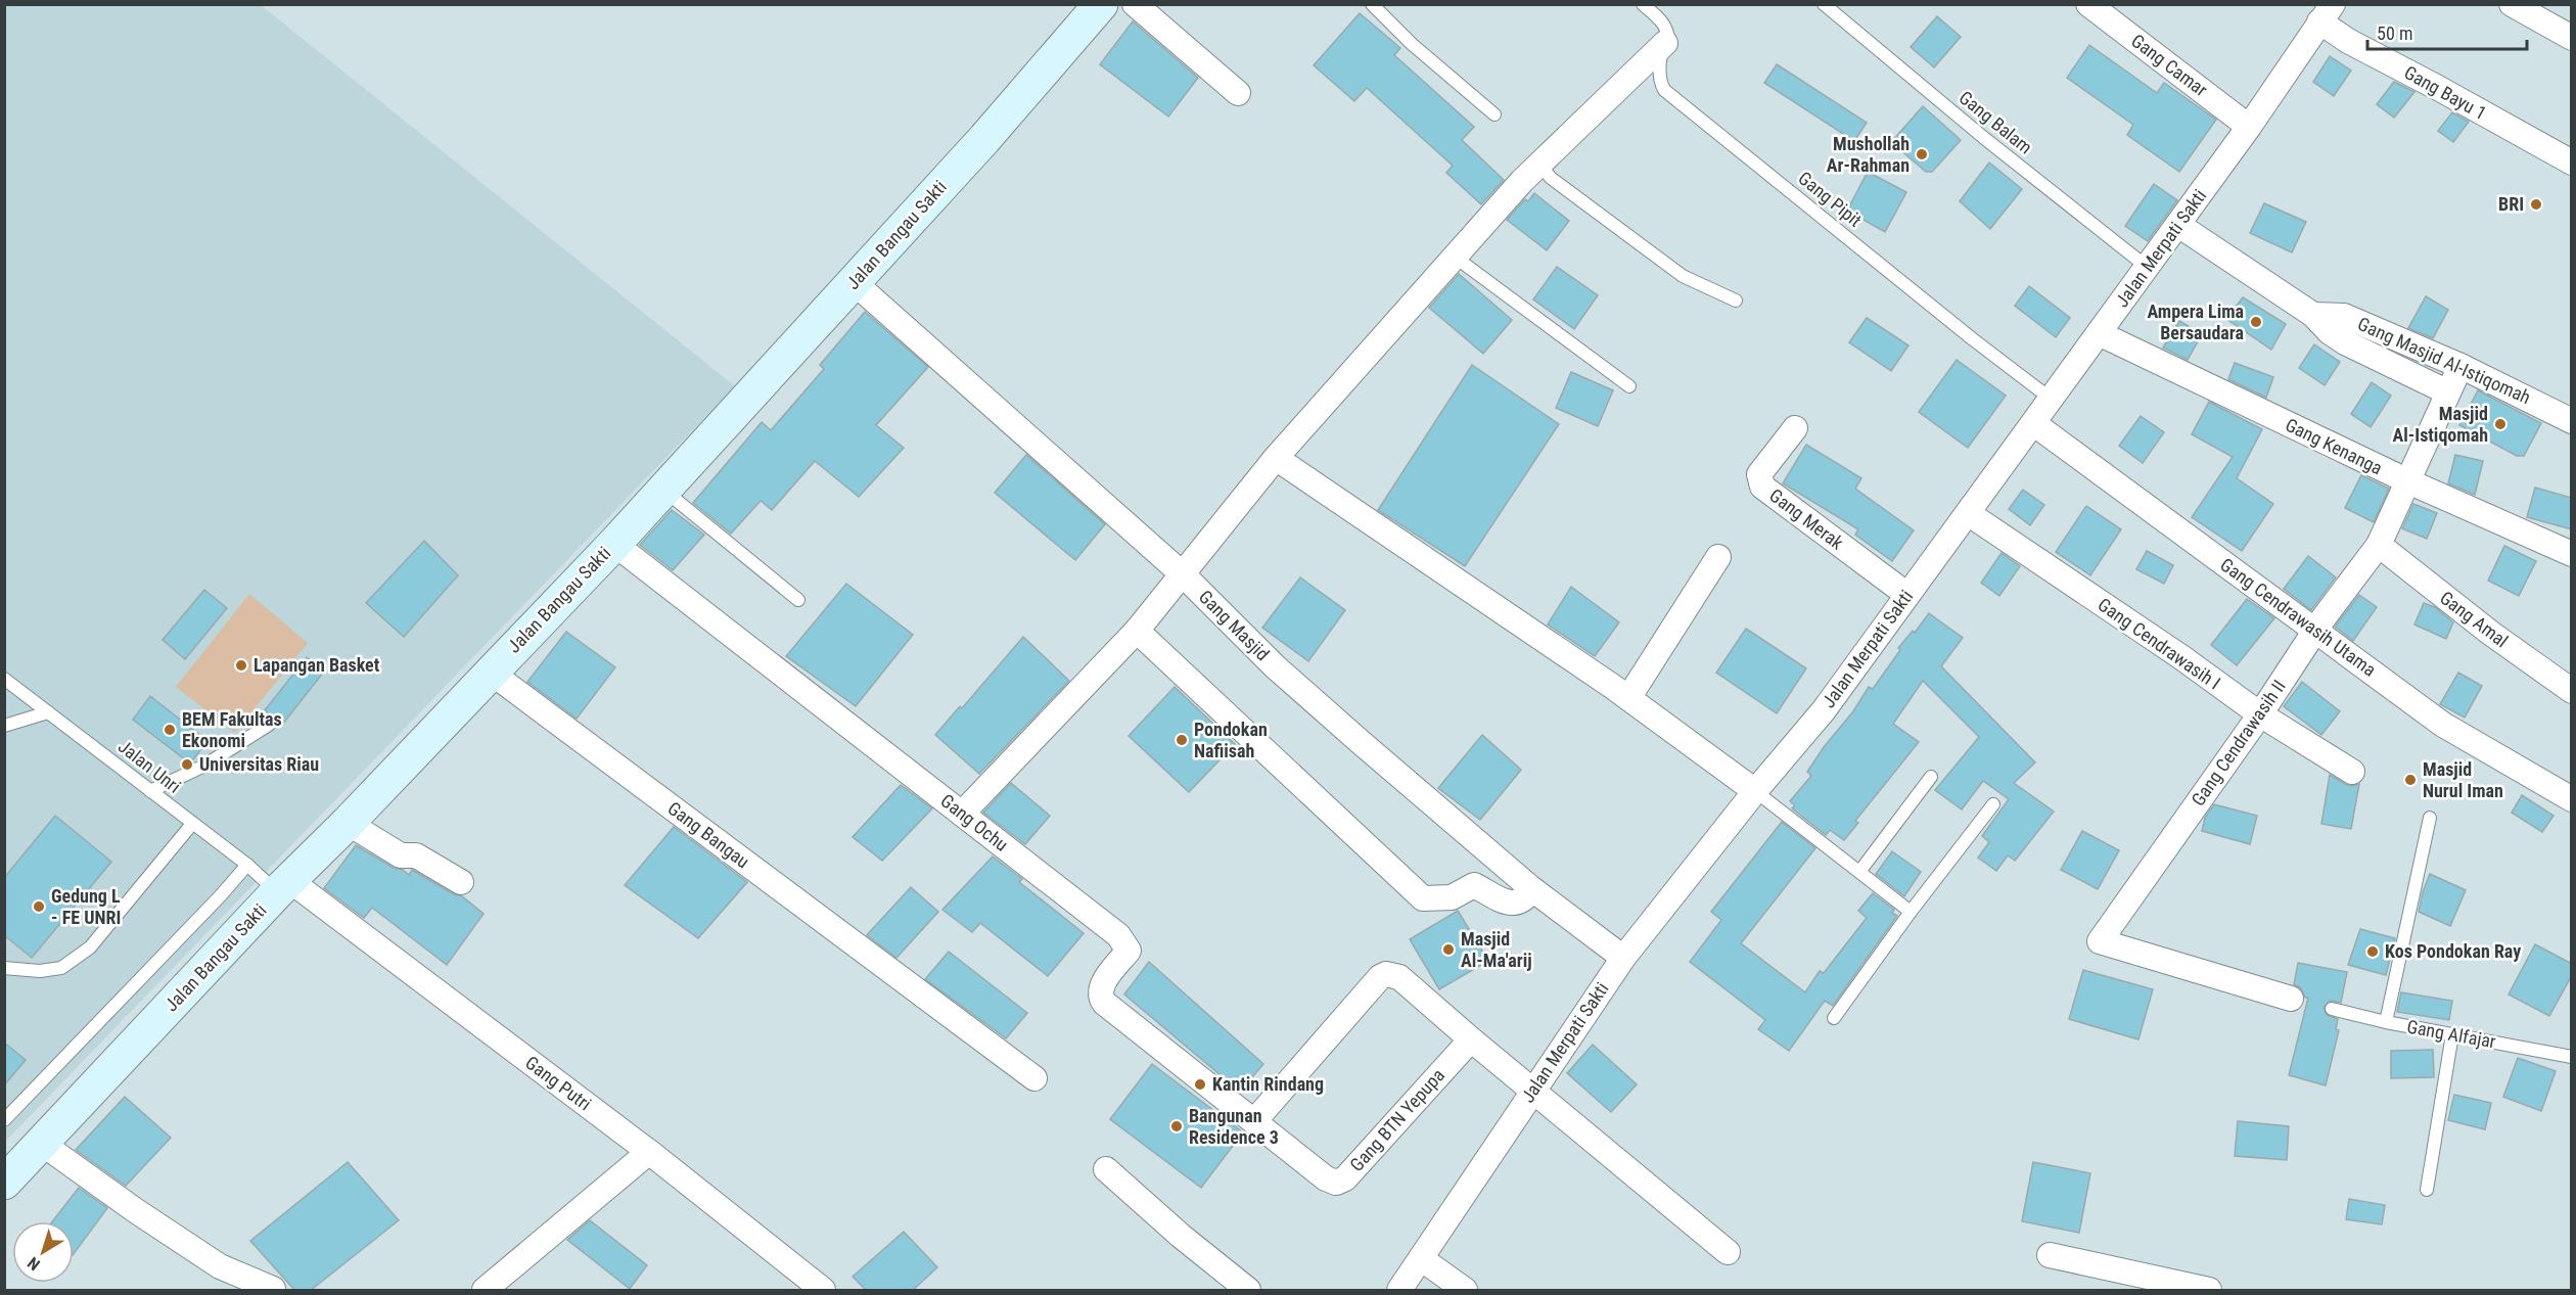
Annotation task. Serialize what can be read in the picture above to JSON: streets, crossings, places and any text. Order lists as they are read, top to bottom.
{
  "streets": {
    "street": [
      "Gang Camar",
      "Gang Bayu 1",
      "Jalan Bangau Sakti",
      "Jalan Merpati Sakti",
      "Gang Masjid Al-Istiqomah",
      "Gang Kenanga",
      "Gang Merak",
      "Gang Cendrawasih Utama",
      "Gang Amal",
      "Gang Masjid",
      "Gang Cendrawasih I",
      "Gang Cendrawasih II",
      "Gang Ochu",
      "Gang Bangau",
      "Gang Putri",
      "Gang BTN Yepupa"
    ],
    "lane": [
      "Gang Balam",
      "Gang Pipit",
      "Jalan Unri",
      "Gang Alfajar"
    ]
  },
  "crossings": [
    ["Gang Camar", "Jalan Merpati Sakti"],
    ["Gang Bayu 1", "Jalan Merpati Sakti"],
    ["Gang Balam", "Jalan Merpati Sakti"],
    ["Gang Pipit", "Jalan Merpati Sakti"],
    ["Jalan Bangau Sakti", "Gang Masjid"],
    ["Jalan Bangau Sakti", "Jalan Unri"],
    ["Jalan Bangau Sakti", "Gang Ochu"],
    ["Jalan Bangau Sakti", "Gang Bangau"],
    ["Jalan Bangau Sakti", "Gang Putri"],
    ["Jalan Merpati Sakti", "Gang Masjid Al-Istiqomah"],
    ["Jalan Merpati Sakti", "Gang Kenanga"],
    ["Jalan Merpati Sakti", "Gang Merak"],
    ["Jalan Merpati Sakti", "Gang Cendrawasih Utama"],
    ["Jalan Merpati Sakti", "Gang Masjid"],
    ["Jalan Merpati Sakti", "Gang Cendrawasih I"],
    ["Gang Masjid Al-Istiqomah", "Gang Cendrawasih II"],
    ["Gang Kenanga", "Gang Cendrawasih II"],
    ["Gang Cendrawasih Utama", "Gang Cendrawasih II"],
    ["Gang Amal", "Gang Cendrawasih II"],
    ["Gang Cendrawasih I", "Gang Cendrawasih II"],
    ["Jalan Unri", "Gang Putri"],
    ["Gang Ochu", "Gang BTN Yepupa"]
  ],
  "places": [
    "Mushollah Ar-Rahman",
    "BRI",
    "Ampera Lima Bersaudara",
    "Masjid Al-Istiqomah",
    "Lapangan Basket",
    "BEM Fakultas Ekonomi",
    "Pondokan Nafiisah",
    "Universitas Riau",
    "Masjid Nurul Iman",
    "Gedung L - FE UNRI",
    "Masjid Al-Ma'arij",
    "Kos Pondokan Ray",
    "Kantin Rindang",
    "Bangunan Residence 3"
  ],
  "scale_bar": "50 m",
  "north": "bottom left"
}
